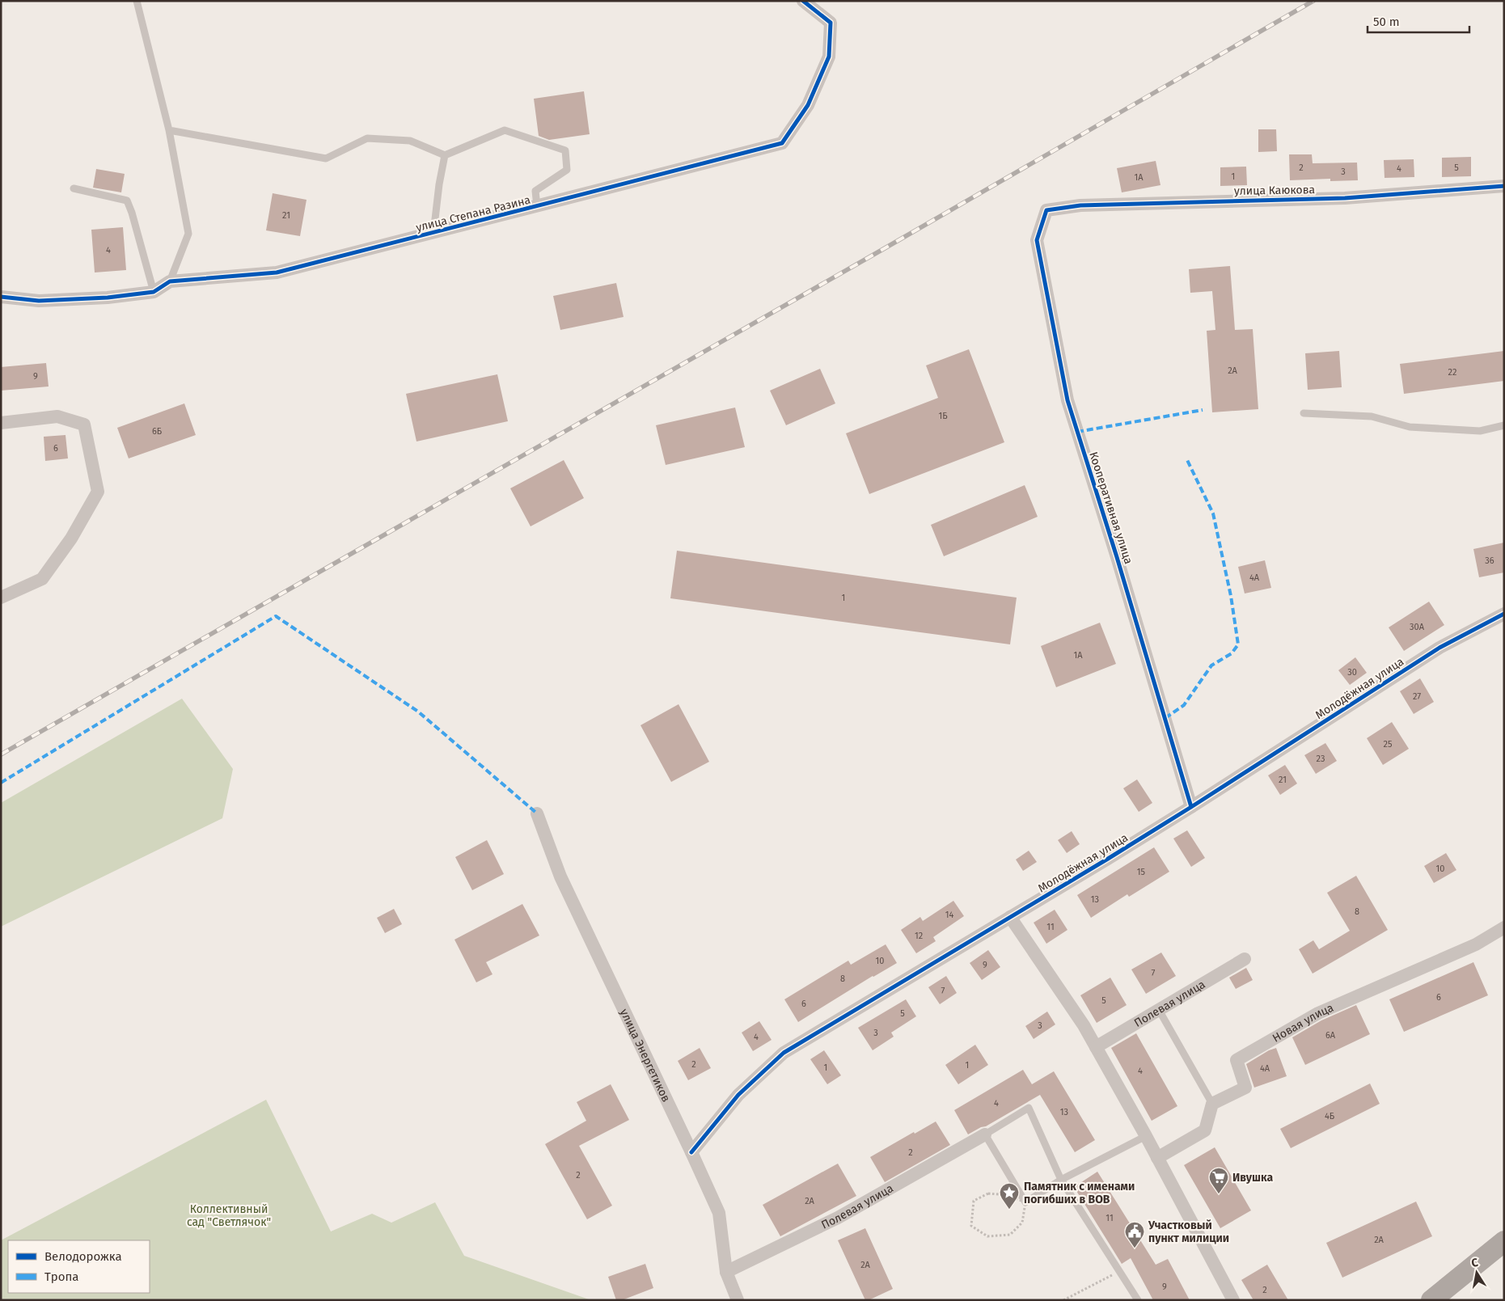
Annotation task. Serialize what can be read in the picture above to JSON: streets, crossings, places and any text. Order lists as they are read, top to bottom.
{
  "streets": {
    "street": [
      "улица Каюкова",
      "улица Степана Разина",
      "Кооперативная улица",
      "Молодёжная улица",
      "Полевая улица",
      "Новая улица",
      "улица Энергетиков"
    ]
  },
  "crossings": [
    ["улица Каюкова", "Кооперативная улица"],
    ["Кооперативная улица", "Молодёжная улица"],
    ["Молодёжная улица", "улица Энергетиков"],
    ["Полевая улица", "улица Энергетиков"]
  ],
  "parks": ["Коллективный сад \"Светлячок\""],
  "places": {
    "supermarket": ["Ивушка"],
    "place": ["Памятник с именами погибших в ВОВ"],
    "public building": ["Участковый пункт милиции"]
  },
  "house_numbers": [
    "2",
    "5",
    "4",
    "3",
    "1",
    "1А",
    "21",
    "4",
    "2А",
    "22",
    "9",
    "1Б",
    "6Б",
    "6",
    "36",
    "4А",
    "1",
    "30А",
    "1А",
    "30",
    "27",
    "25",
    "23",
    "21",
    "10",
    "15",
    "13",
    "8",
    "14",
    "11",
    "12",
    "10",
    "9",
    "7",
    "8",
    "7",
    "6",
    "5",
    "6",
    "5",
    "3",
    "3",
    "6А",
    "4",
    "2",
    "1",
    "1",
    "4А",
    "4",
    "4",
    "13",
    "4Б",
    "2",
    "2",
    "2А",
    "11",
    "2А",
    "2А",
    "9",
    "2"
  ],
  "legend": ["Велодорожка", "Тропа"],
  "scale_bar": "50 m",
  "north": "top"
}
